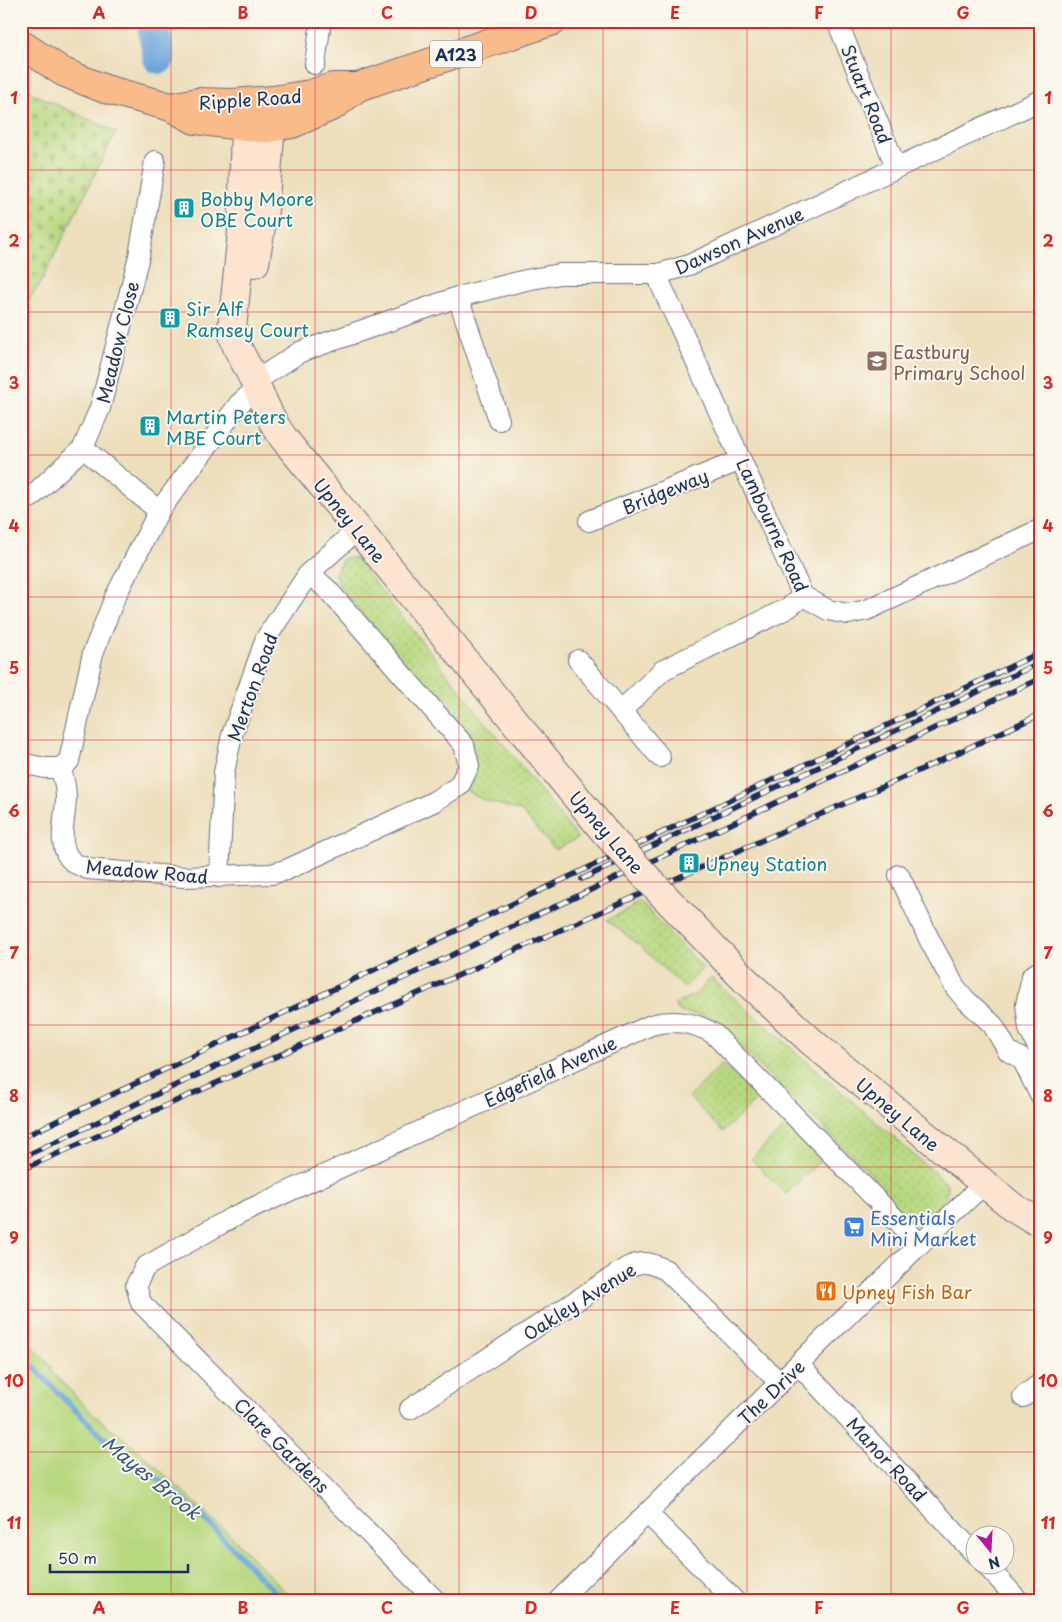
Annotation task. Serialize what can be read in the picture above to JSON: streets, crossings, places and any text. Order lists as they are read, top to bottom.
{
  "streets": {
    "main road": ["A123", "Ripple Road"],
    "street": [
      "Stuart Road",
      "Dawson Avenue",
      "Meadow Close",
      "Bridgeway",
      "Upney Lane",
      "Lambourne Road",
      "Merton Road",
      "Meadow Road",
      "Edgefield Avenue",
      "Oakley Avenue",
      "The Drive",
      "Clare Gardens",
      "Manor Road"
    ]
  },
  "crossings": [
    ["Stuart Road", "Dawson Avenue"],
    ["Ripple Road", "Upney Lane"],
    ["Dawson Avenue", "Upney Lane"],
    ["Dawson Avenue", "Lambourne Road"],
    ["Bridgeway", "Lambourne Road"],
    ["Upney Lane", "Merton Road"],
    ["Upney Lane", "The Drive"],
    ["Merton Road", "Meadow Road"],
    ["Edgefield Avenue", "The Drive"],
    ["Edgefield Avenue", "Clare Gardens"],
    ["Oakley Avenue", "The Drive"],
    ["The Drive", "Manor Road"]
  ],
  "water": ["Mayes Brook"],
  "places": {
    "building": [
      "Bobby Moore OBE Court",
      "Sir Alf Ramsey Court",
      "Martin Peters MBE Court",
      "Upney Station"
    ],
    "school or university": ["Eastbury Primary School"],
    "supermarket": ["Essentials Mini Market"],
    "restaurant": ["Upney Fish Bar"]
  },
  "scale_bar": "50 m",
  "north": "bottom",
  "grid": {
    "columns": [
      "A",
      "B",
      "C",
      "D",
      "E",
      "F",
      "G"
    ],
    "rows": [
      "1",
      "2",
      "3",
      "4",
      "5",
      "6",
      "7",
      "8",
      "9",
      "10",
      "11"
    ]
  }
}
